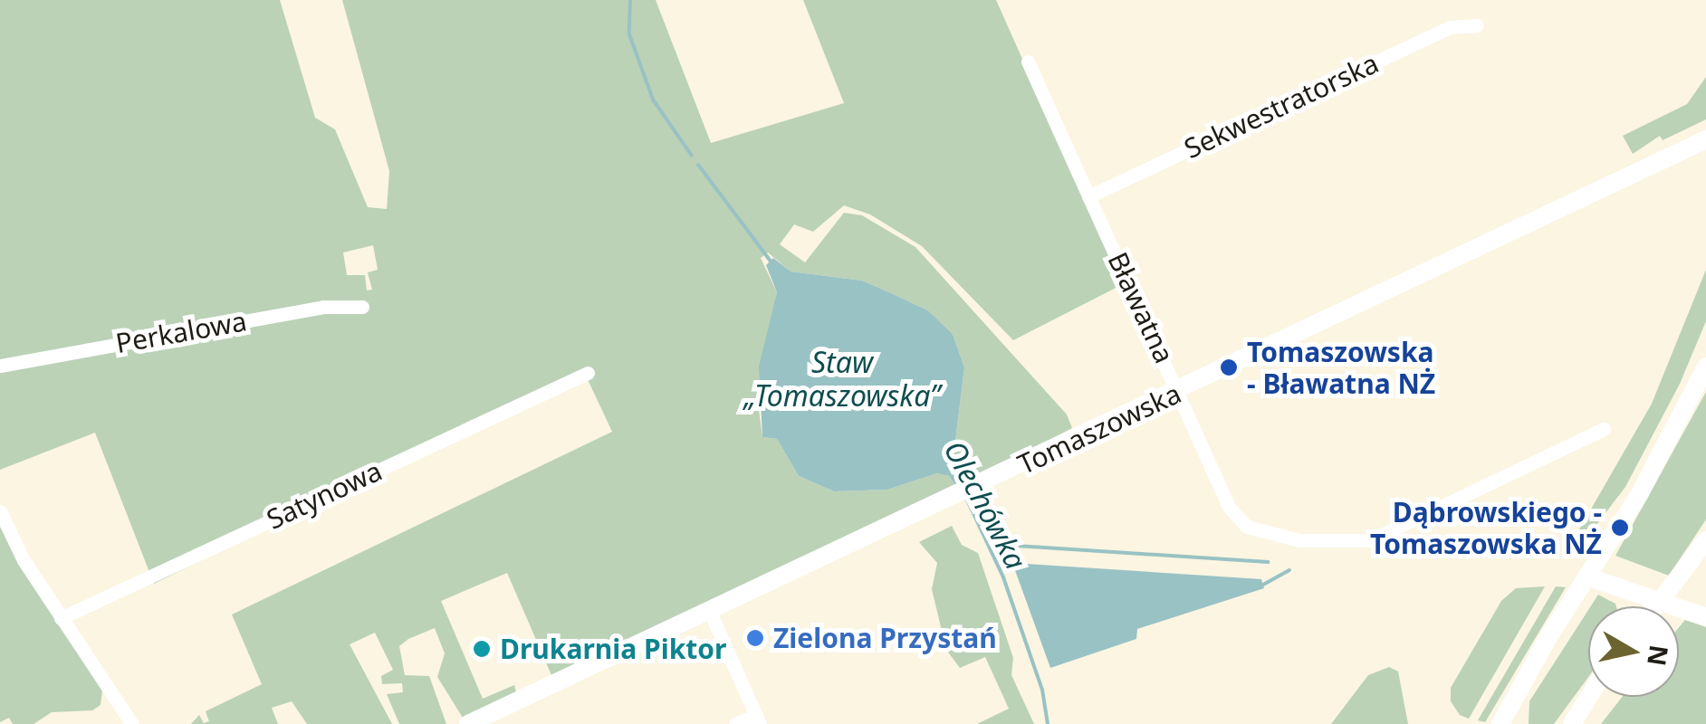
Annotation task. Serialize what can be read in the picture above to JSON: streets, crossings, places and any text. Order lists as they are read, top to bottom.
{
  "streets": {
    "street": [
      "Sekwestratorska",
      "Bławatna",
      "Perkalowa",
      "Tomaszowska",
      "Satynowa"
    ]
  },
  "crossings": [
    ["Sekwestratorska", "Bławatna"],
    ["Bławatna", "Tomaszowska"]
  ],
  "water": ["Staw „Tomaszowska”", "Olechówka"],
  "places": [
    "Tomaszowska - Bławatna NŻ",
    "Dąbrowskiego - Tomaszowska NŻ",
    "Zielona Przystań",
    "Drukarnia Piktor"
  ],
  "north": "right"
}
